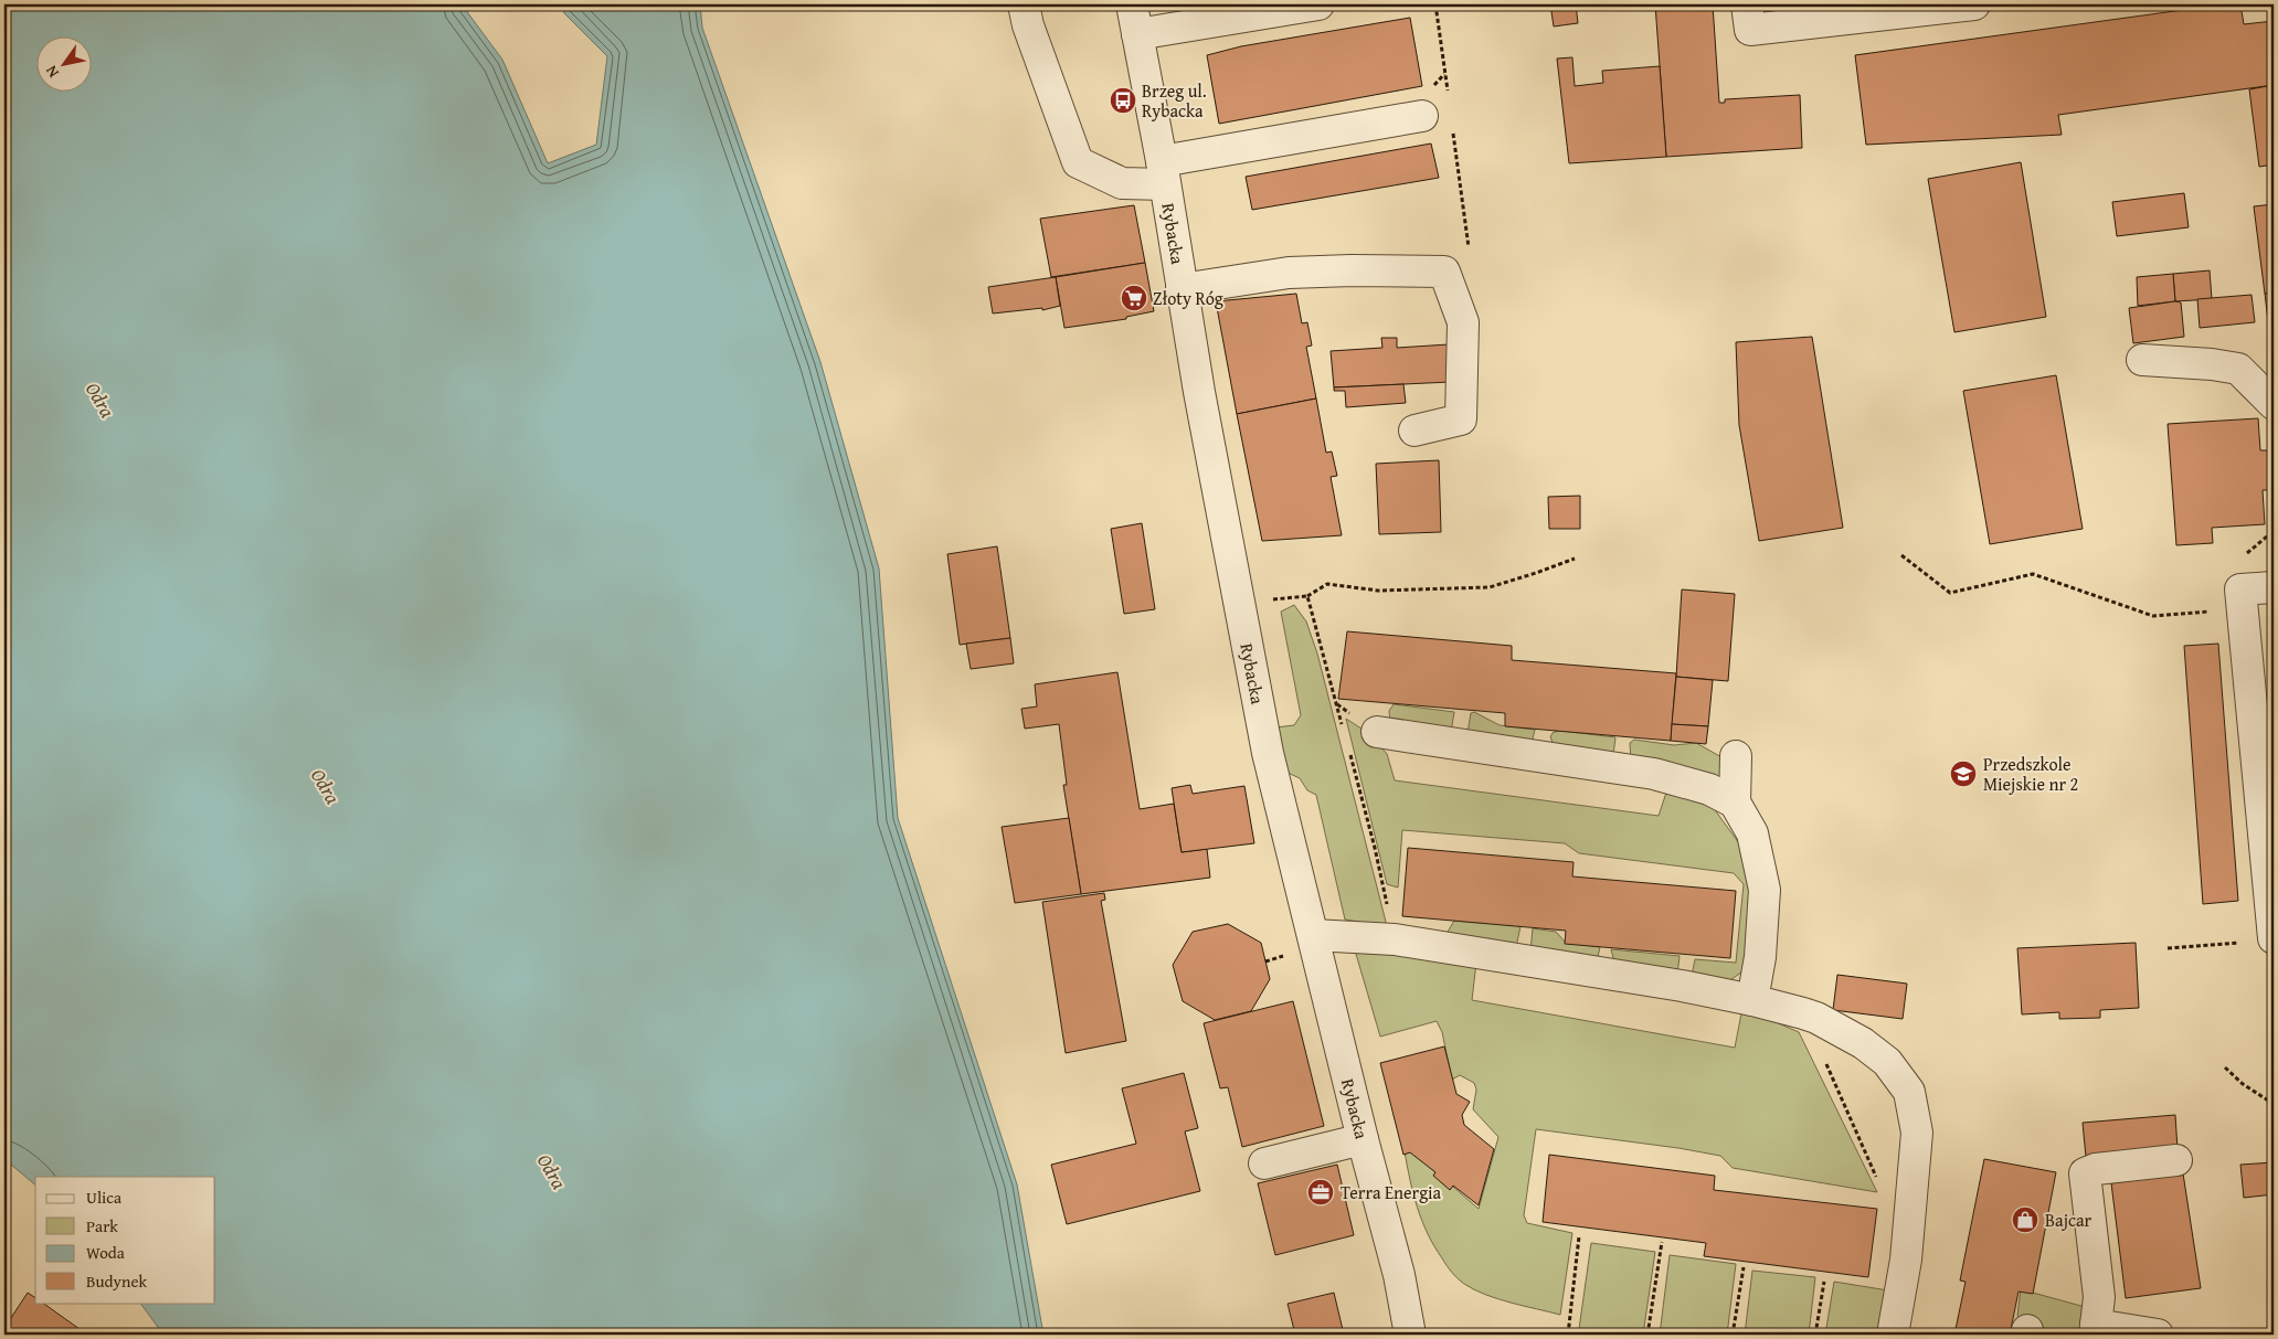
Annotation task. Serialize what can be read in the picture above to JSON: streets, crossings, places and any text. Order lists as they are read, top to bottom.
{
  "streets": {
    "street": ["Rybacka"]
  },
  "water": ["Odra"],
  "places": {
    "bus stop": ["Brzeg ul. Rybacka"],
    "supermarket": ["Złoty Róg"],
    "school or university": ["Przedszkole Miejskie nr 2"],
    "office": ["Terra Energia"],
    "shop": ["Bajcar"]
  },
  "legend": [
    "Ulica",
    "Park",
    "Woda",
    "Budynek"
  ],
  "north": "bottom left"
}
